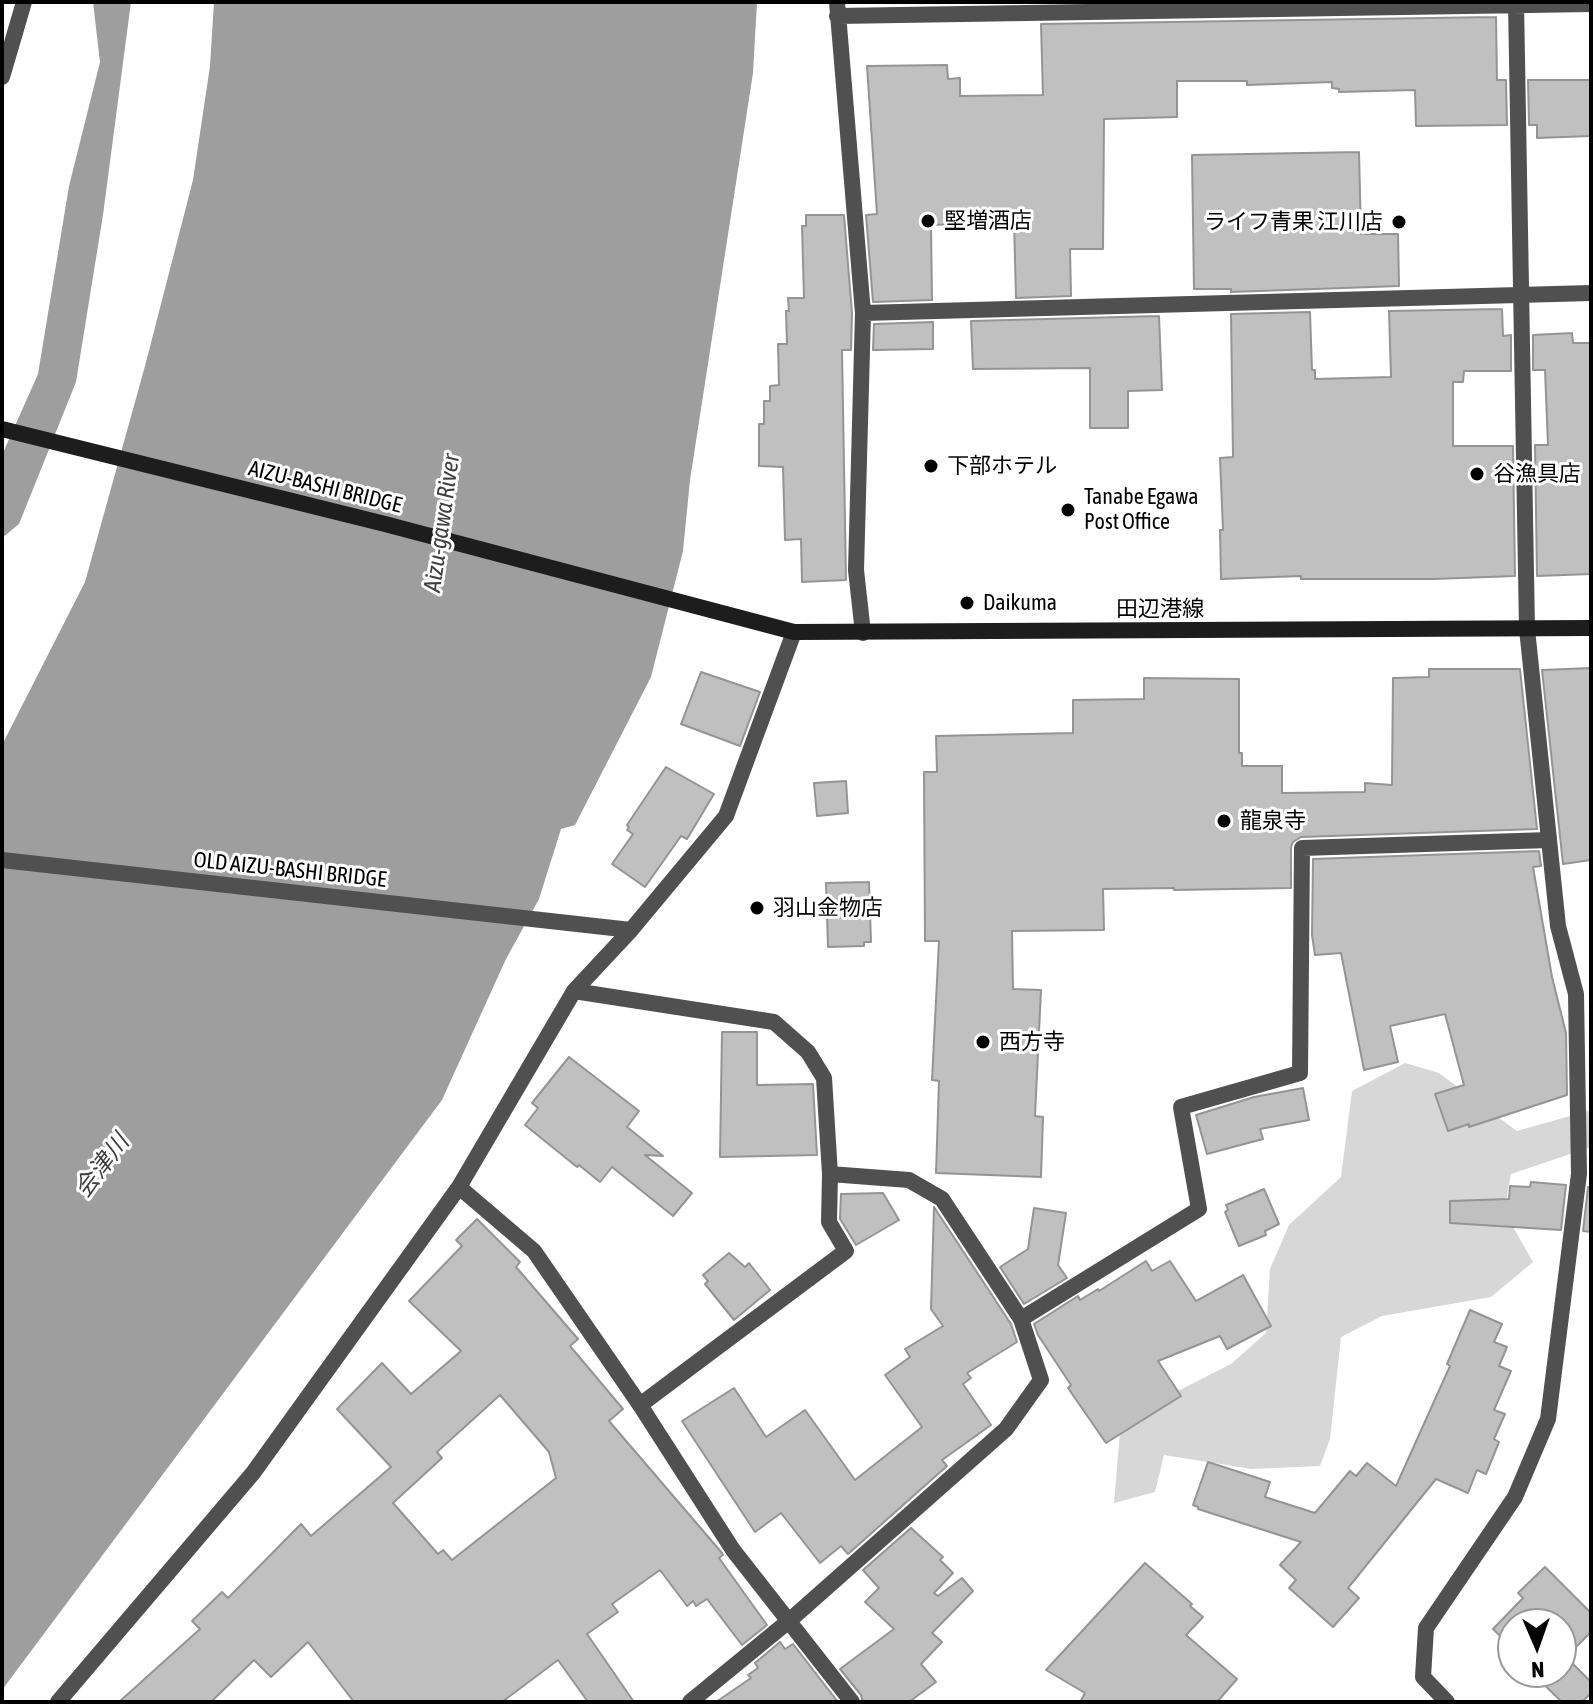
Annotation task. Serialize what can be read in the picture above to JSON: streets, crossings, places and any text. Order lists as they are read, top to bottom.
{
  "streets": {
    "main road": ["AIZU-BASHI BRIDGE", "田辺港線"],
    "street": ["OLD AIZU-BASHI BRIDGE"]
  },
  "crossings": [
    ["AIZU-BASHI BRIDGE", "田辺港線"]
  ],
  "water": ["Aizu-gawa River", "会津川"],
  "places": [
    "堅増酒店",
    "ライフ青果 江川店",
    "下部ホテル",
    "谷漁具店",
    "Tanabe Egawa Post Office",
    "Daikuma",
    "龍泉寺",
    "羽山金物店",
    "西方寺"
  ],
  "north": "bottom"
}
